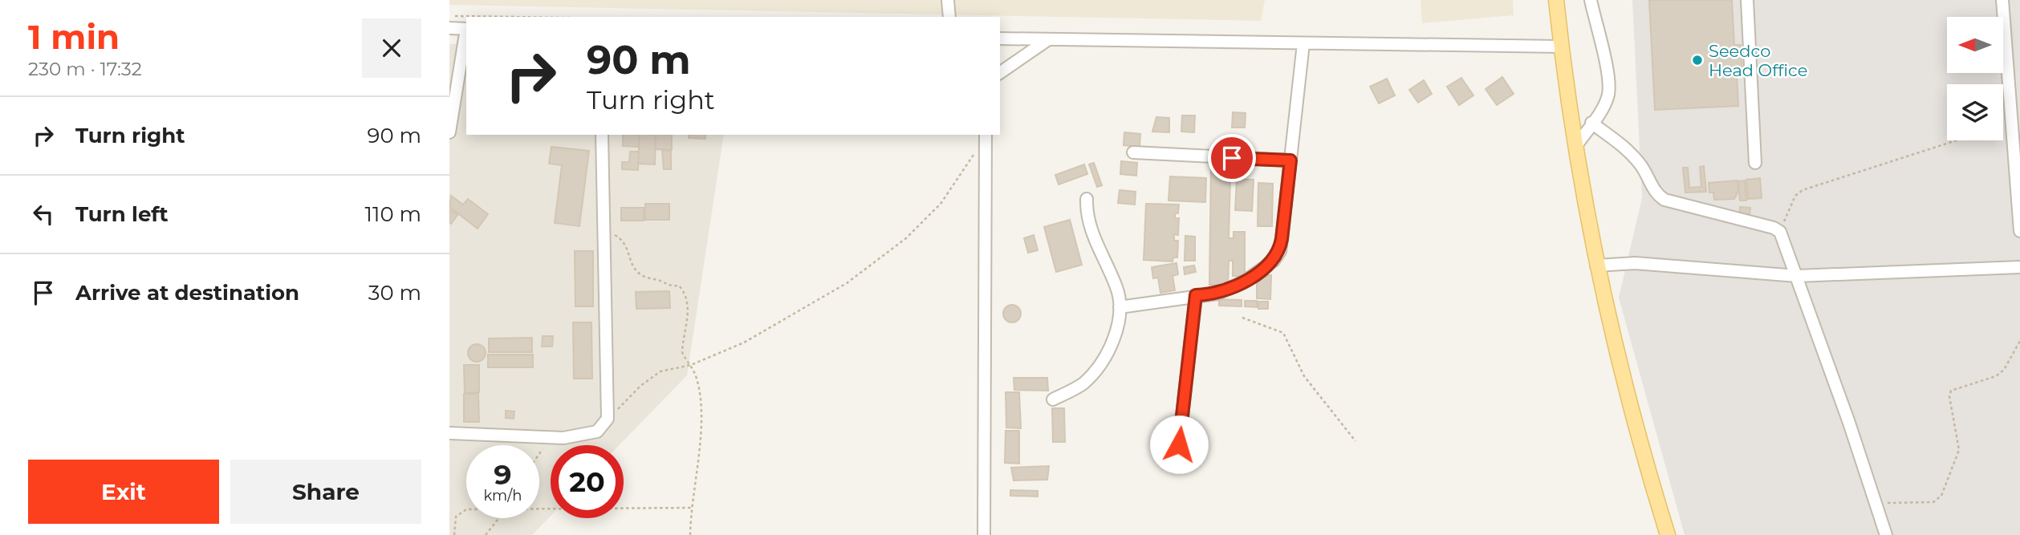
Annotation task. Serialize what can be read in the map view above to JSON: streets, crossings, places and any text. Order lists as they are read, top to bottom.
{
  "places": ["Seedco Head Office"],
  "north": "left",
  "page": {
    "heading": ["1 min", "230 m · 17:32"],
    "turn": ["90 m", "Turn right"],
    "list": [
      {
        "name": "Turn right",
        "value": "90 m"
      },
      {
        "name": "Turn left",
        "value": "110 m"
      },
      {
        "name": "Arrive at destination",
        "value": "30 m"
      }
    ],
    "speed": "9 km/h",
    "limit": "20",
    "buttons": ["Exit", "Share"]
  }
}
